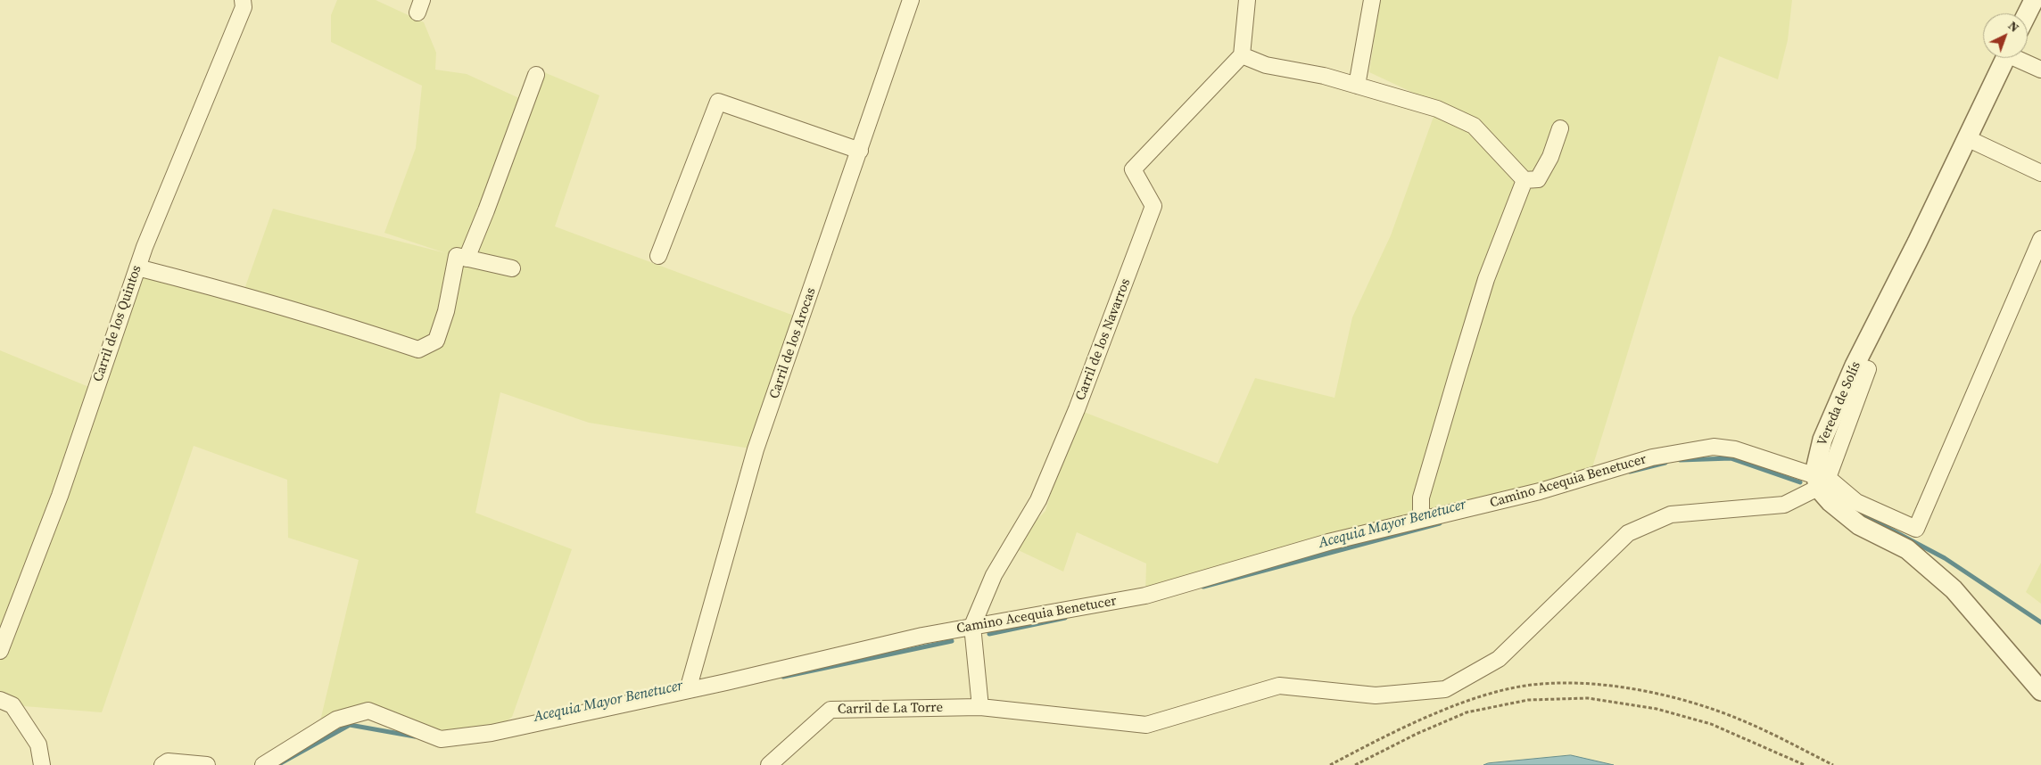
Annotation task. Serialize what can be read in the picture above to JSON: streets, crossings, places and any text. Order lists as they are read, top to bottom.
{
  "streets": {
    "street": [
      "Carril de los Quintos",
      "Carril de los Navarros",
      "Carril de los Arocas",
      "Vereda de Solís",
      "Camino Acequia Benetucer",
      "Carril de La Torre"
    ]
  },
  "crossings": [
    ["Carril de los Navarros", "Camino Acequia Benetucer"],
    ["Carril de los Navarros", "Carril de La Torre"],
    ["Carril de los Arocas", "Camino Acequia Benetucer"],
    ["Vereda de Solís", "Camino Acequia Benetucer"],
    ["Vereda de Solís", "Carril de La Torre"],
    ["Camino Acequia Benetucer", "Carril de La Torre"]
  ],
  "water": ["Acequia Mayor Benetucer"],
  "north": "top right"
}
